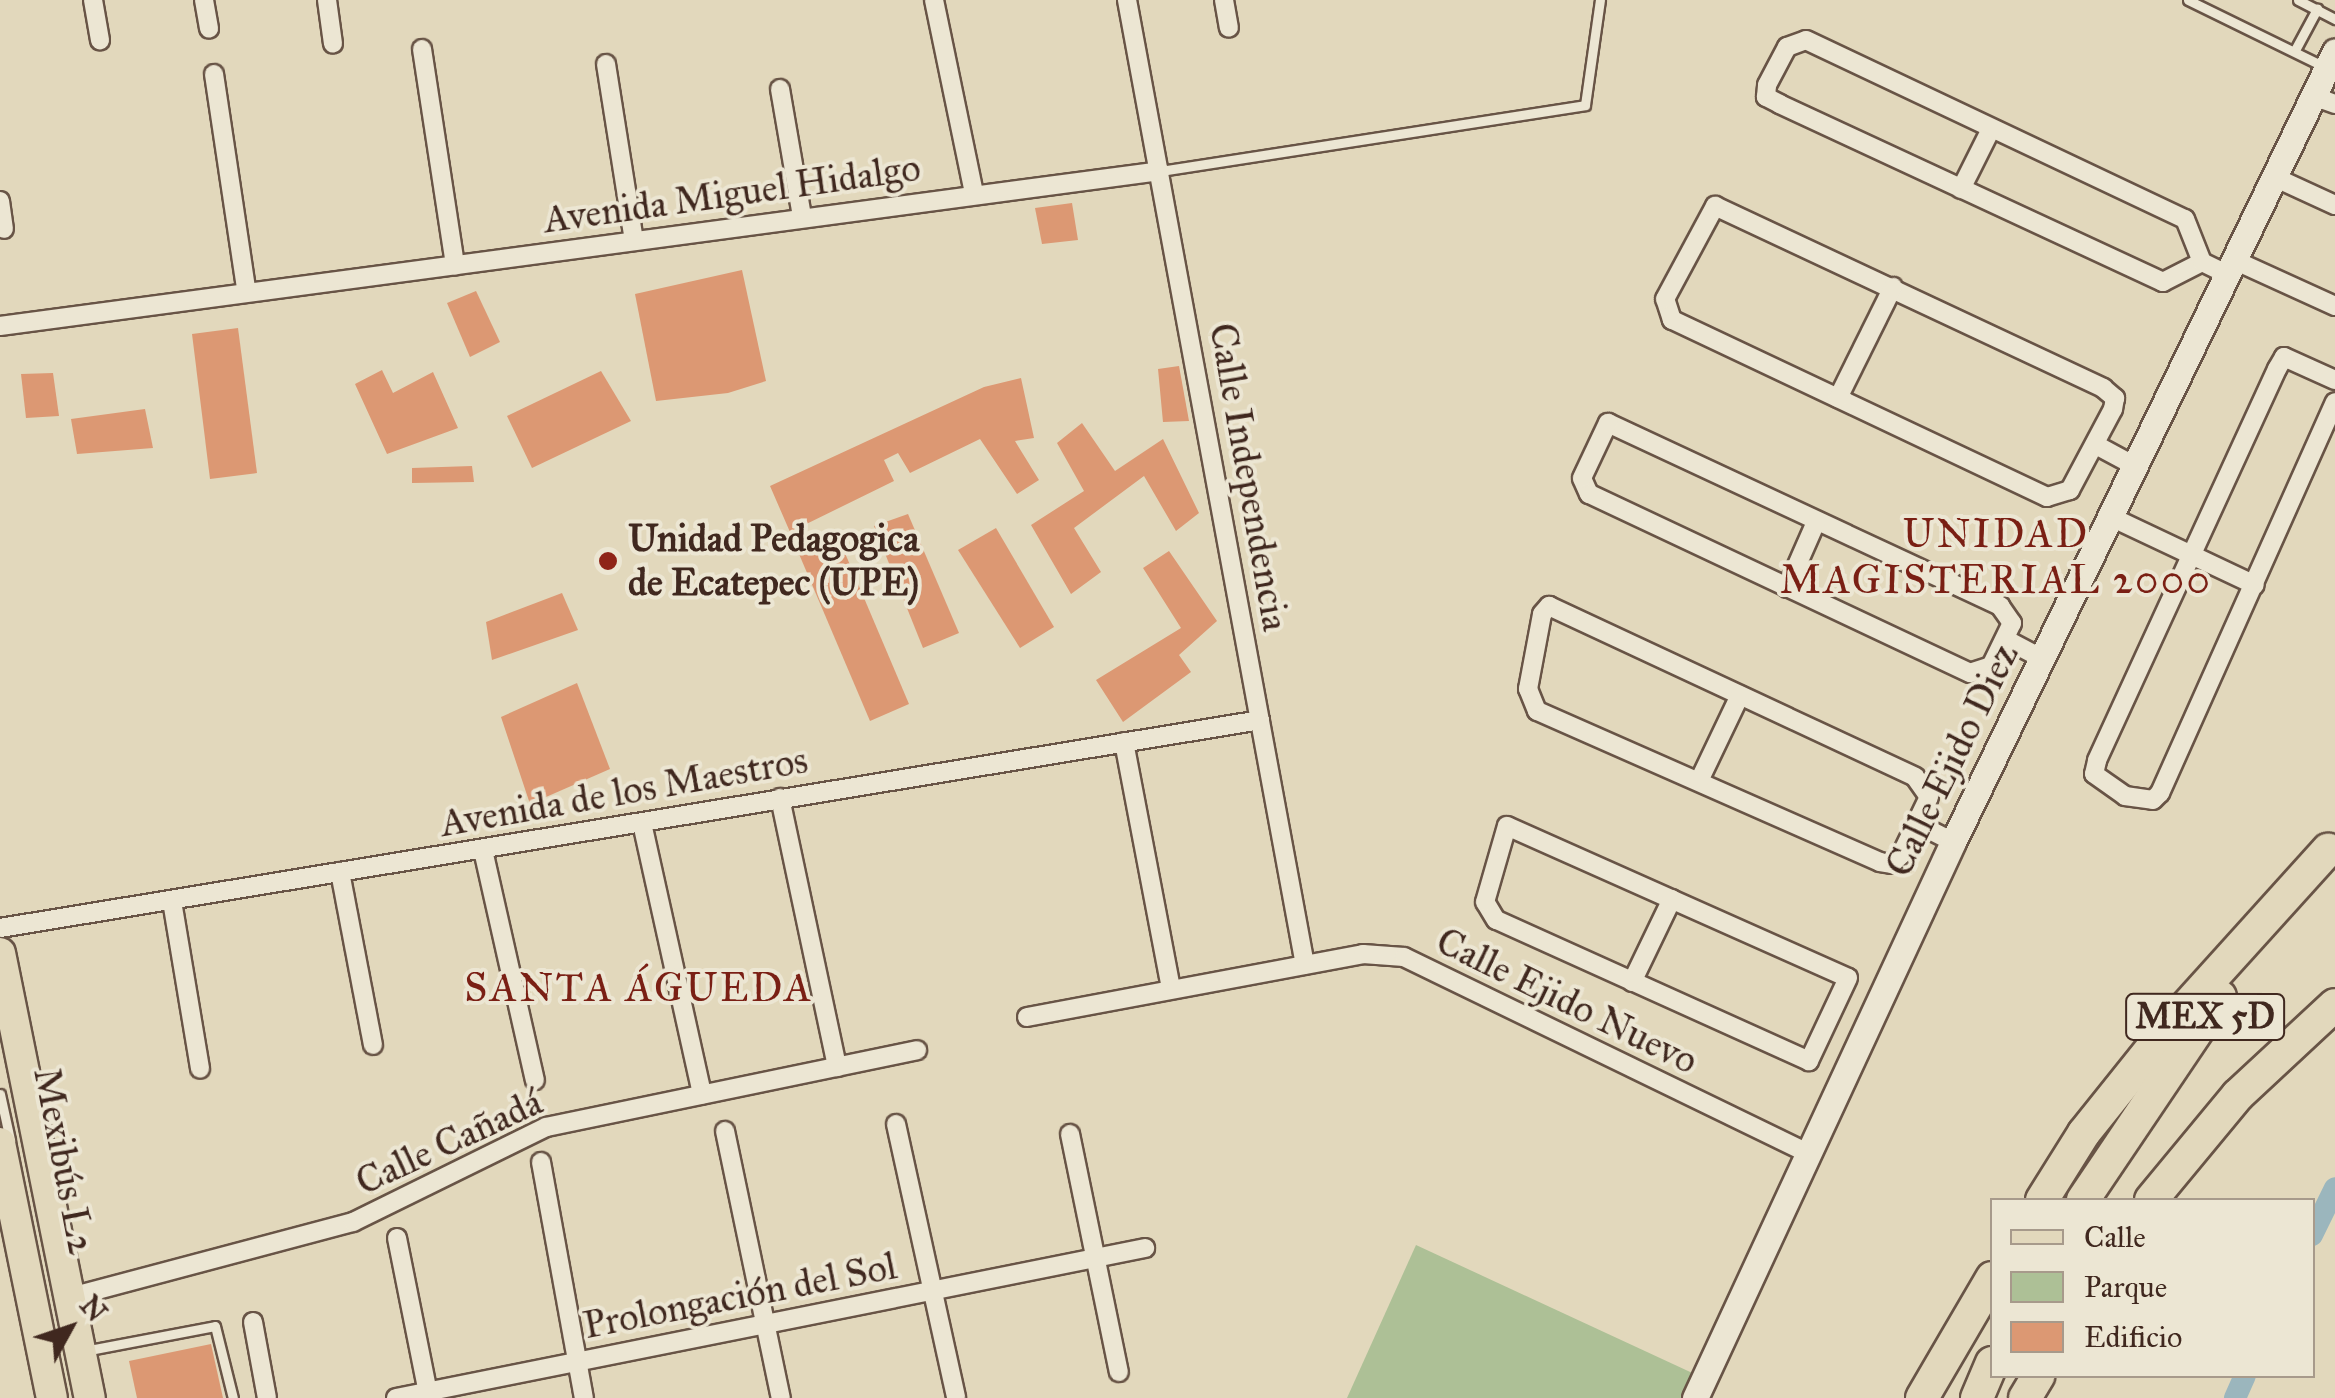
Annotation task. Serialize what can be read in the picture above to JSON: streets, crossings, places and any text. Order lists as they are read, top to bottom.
{
  "streets": {
    "highway": ["MEX 5D"],
    "main road": ["Calle Ejido Diez"],
    "street": [
      "Avenida Miguel Hidalgo",
      "Calle Independencia",
      "Avenida de los Maestros",
      "Calle Ejido Nuevo",
      "Calle Cañadá",
      "Prolongación del Sol"
    ],
    "lane": ["Mexibús L2"]
  },
  "crossings": [
    ["Avenida Miguel Hidalgo", "Calle Independencia"],
    ["Calle Independencia", "Avenida de los Maestros"],
    ["Calle Independencia", "Calle Ejido Nuevo"],
    ["Calle Ejido Diez", "Calle Ejido Nuevo"]
  ],
  "districts": ["UNIDAD MAGISTERIAL 2000", "SANTA ÁGUEDA"],
  "places": ["Unidad Pedagogica de Ecatepec (UPE)"],
  "legend": ["Calle", "Parque", "Edificio"],
  "north": "top right"
}
